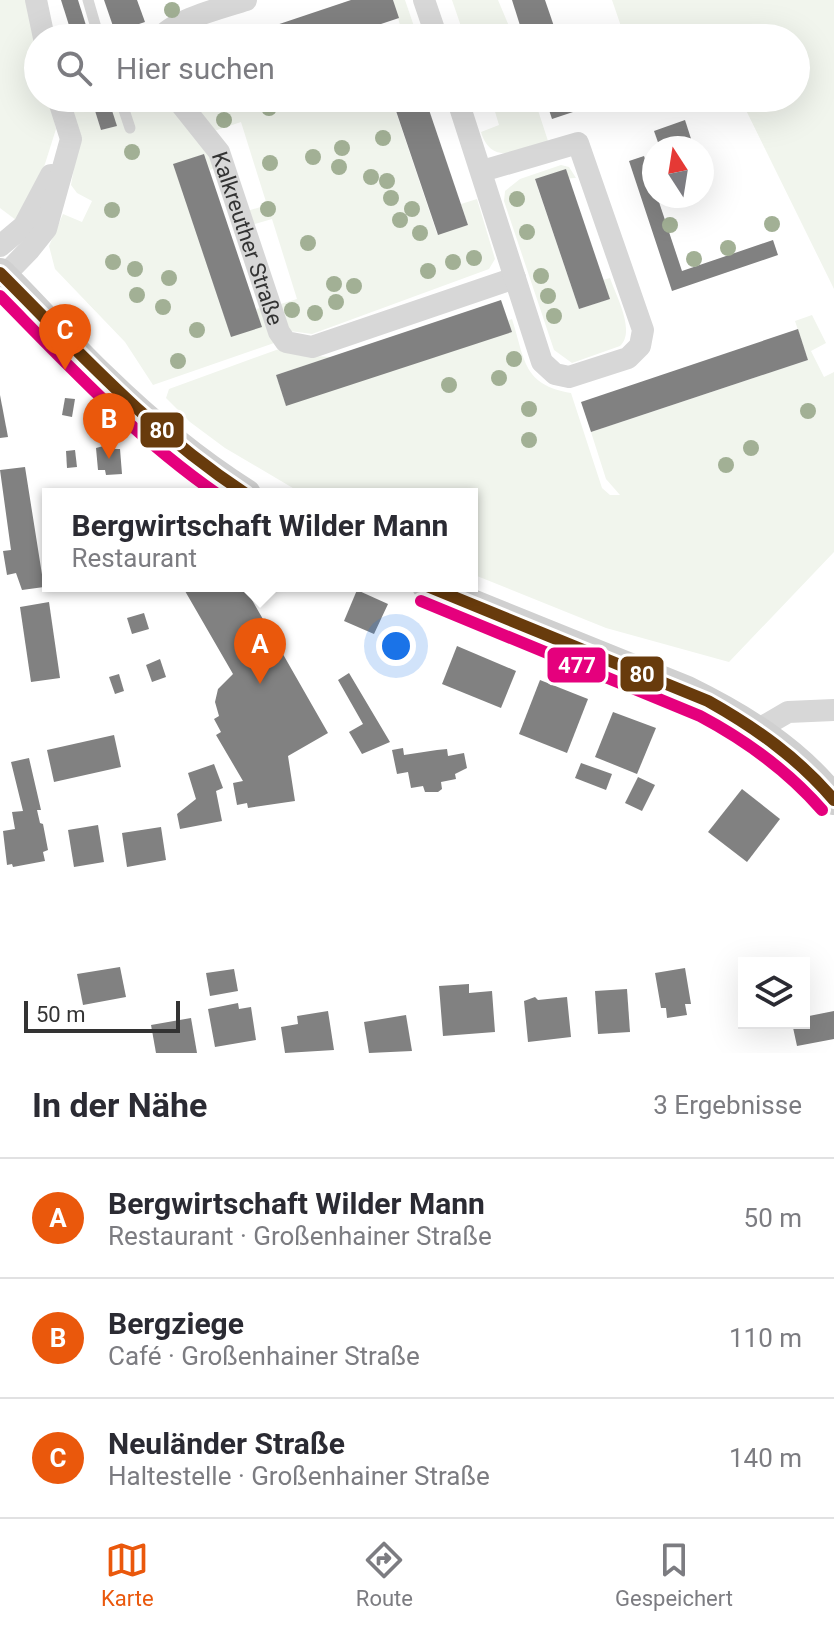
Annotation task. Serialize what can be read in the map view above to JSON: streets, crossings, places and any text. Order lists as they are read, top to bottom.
{
  "streets": {
    "street": ["Kalkreuther Straße"]
  },
  "lines": ["transit line 80", "transit line 477"],
  "scale_bar": "50 m",
  "north": "top",
  "page": {
    "search": "Hier suchen",
    "pins": ["C", "B", "A"],
    "popup": ["Bergwirtschaft Wilder Mann", "Restaurant"],
    "scale": "50 m",
    "heading": ["In der Nähe", "3 Ergebnisse"],
    "list": [
      {
        "mark": "A",
        "name": "Bergwirtschaft Wilder Mann",
        "note": "Restaurant · Großenhainer Straße",
        "value": "50 m"
      },
      {
        "mark": "B",
        "name": "Bergziege",
        "note": "Café · Großenhainer Straße",
        "value": "110 m"
      },
      {
        "mark": "C",
        "name": "Neuländer Straße",
        "note": "Haltestelle · Großenhainer Straße",
        "value": "140 m"
      }
    ],
    "nav": ["Karte", "Route", "Gespeichert"]
  }
}
